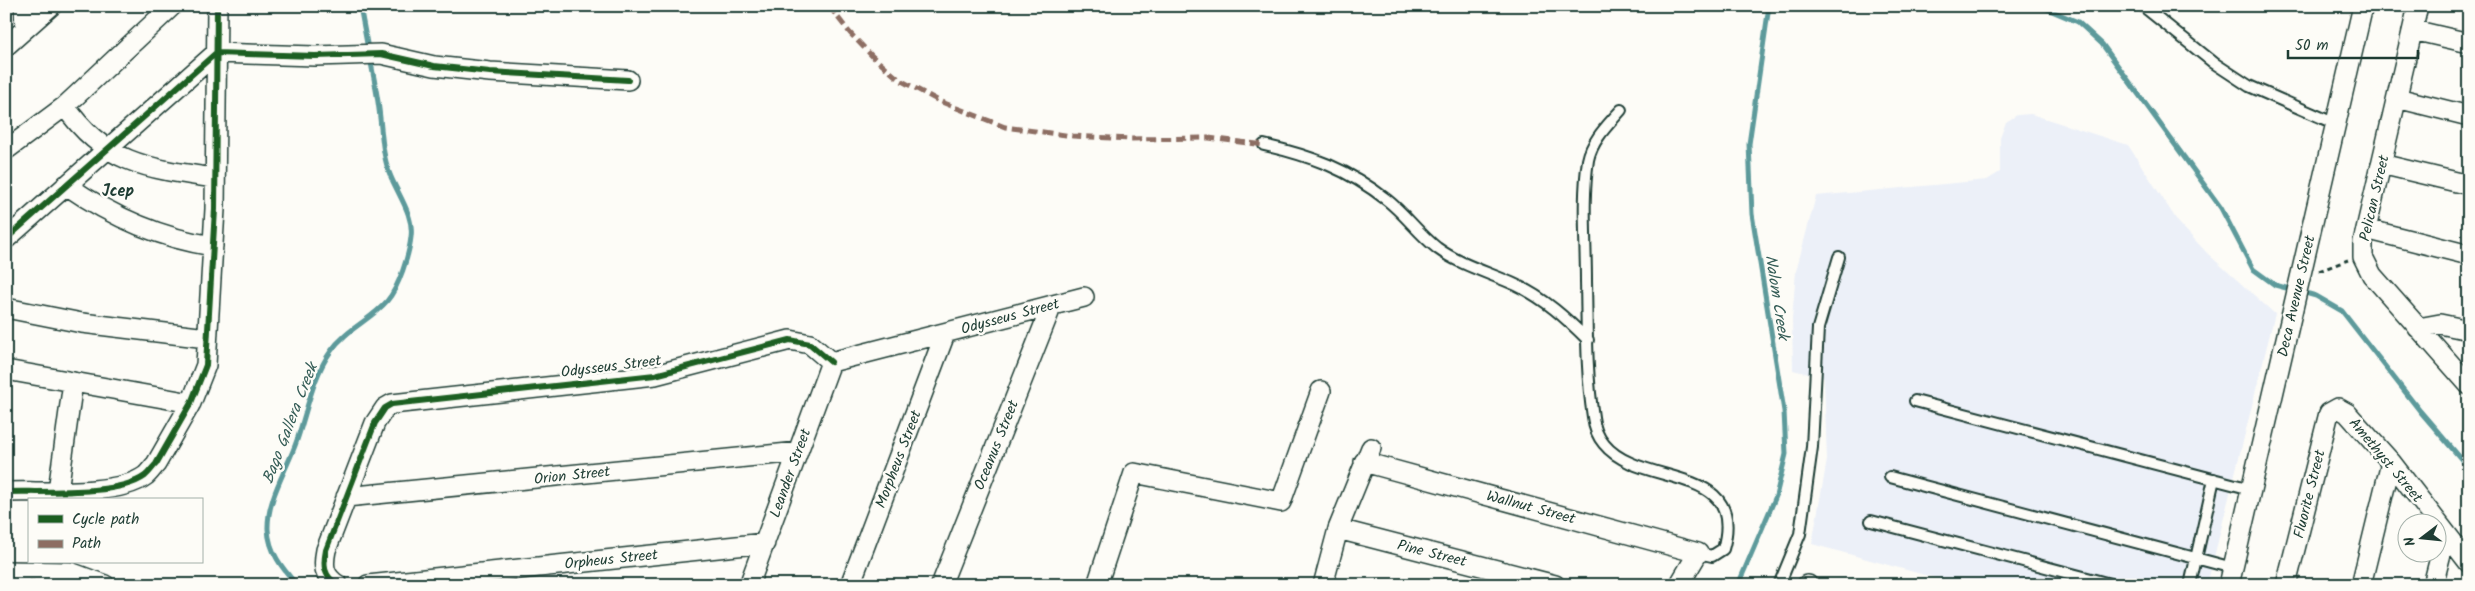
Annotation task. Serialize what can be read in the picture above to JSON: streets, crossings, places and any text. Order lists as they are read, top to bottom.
{
  "streets": {
    "street": [
      "Pelican Street",
      "Deca Avenue Street",
      "Odysseus Street",
      "Oceanus Street",
      "Morpheus Street",
      "Amethyst Street",
      "Leander Street",
      "Orion Street",
      "Fluorite Street",
      "Wallnut Street",
      "Pine Street",
      "Orpheus Street"
    ]
  },
  "crossings": [
    ["Odysseus Street", "Oceanus Street"],
    ["Odysseus Street", "Morpheus Street"],
    ["Odysseus Street", "Leander Street"],
    ["Odysseus Street", "Orion Street"],
    ["Amethyst Street", "Fluorite Street"],
    ["Leander Street", "Orion Street"],
    ["Leander Street", "Orpheus Street"],
    ["Wallnut Street", "Pine Street"]
  ],
  "districts": ["Jcep"],
  "water": ["Nalom Creek", "Bago Gallera Creek"],
  "legend": ["Cycle path", "Path"],
  "scale_bar": "50 m",
  "north": "left"
}
